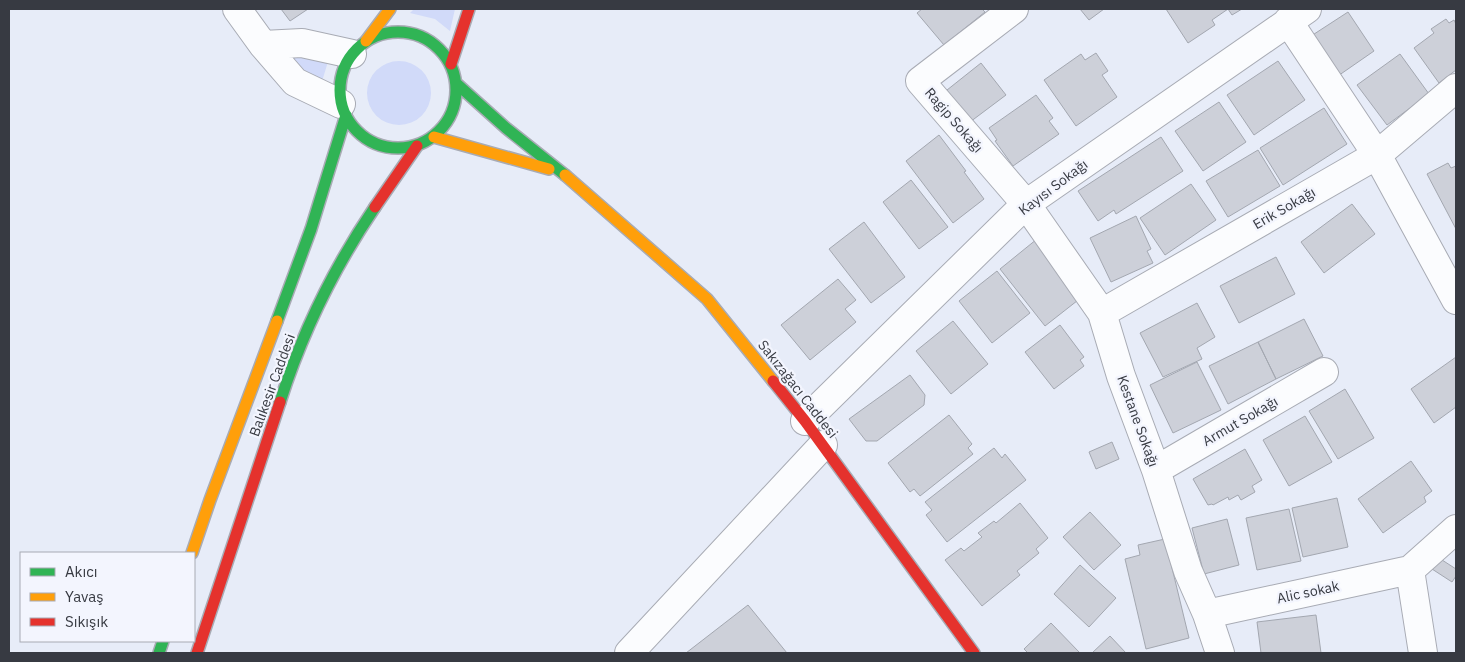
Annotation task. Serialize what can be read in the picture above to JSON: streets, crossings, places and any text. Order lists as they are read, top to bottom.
{
  "streets": {
    "main road": ["Balıkesir Caddesi", "Sakızağacı Caddesi"],
    "street": [
      "Ragip Sokağı",
      "Kayısı Sokağı",
      "Erik Sokağı",
      "Kestane Sokağı",
      "Armut Sokağı",
      "Alic sokak"
    ]
  },
  "crossings": [
    ["Ragip Sokağı", "Kayısı Sokağı"],
    ["Ragip Sokağı", "Kestane Sokağı"],
    ["Kayısı Sokağı", "Sakızağacı Caddesi"],
    ["Kayısı Sokağı", "Kestane Sokağı"],
    ["Erik Sokağı", "Kestane Sokağı"],
    ["Balıkesir Caddesi", "Sakızağacı Caddesi"],
    ["Kestane Sokağı", "Armut Sokağı"],
    ["Kestane Sokağı", "Alic sokak"]
  ],
  "legend": ["Akıcı", "Yavaş", "Sıkışık"]
}
